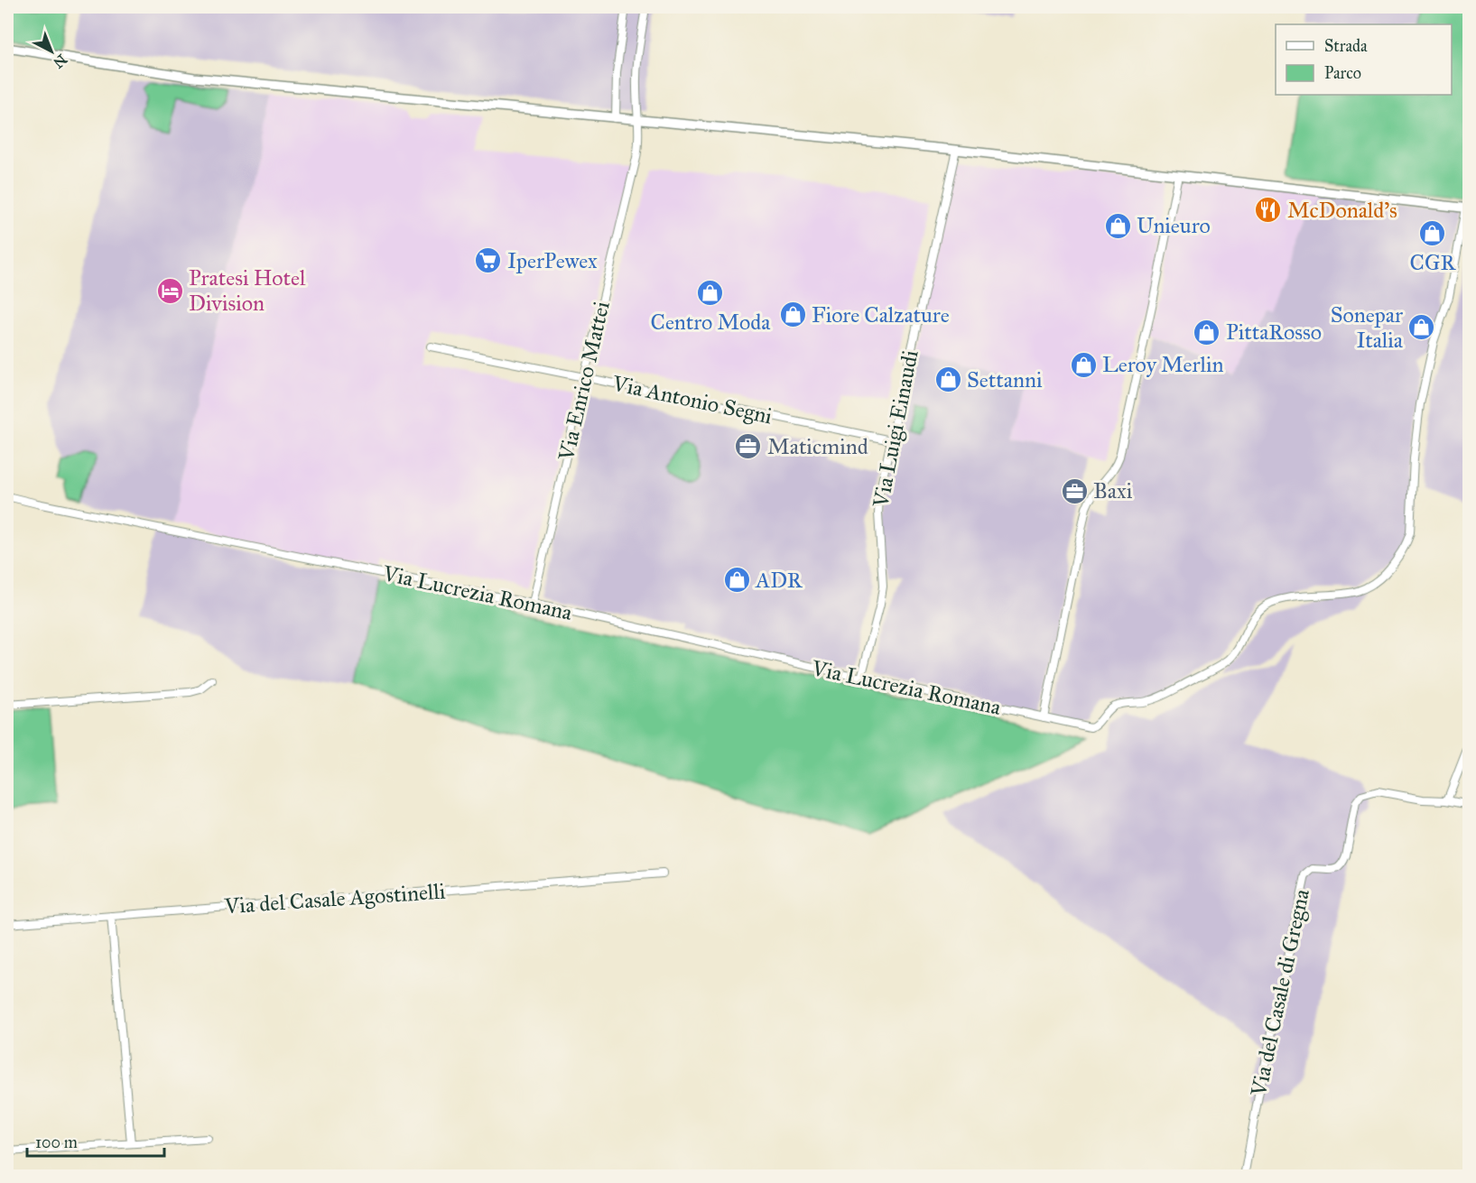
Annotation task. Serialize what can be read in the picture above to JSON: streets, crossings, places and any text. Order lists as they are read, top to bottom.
{
  "streets": {
    "street": [
      "Via Enrico Mattei",
      "Via Antonio Segni",
      "Via Luigi Einaudi",
      "Via Lucrezia Romana",
      "Via del Casale Agostinelli",
      "Via del Casale di Gregna"
    ]
  },
  "crossings": [
    ["Via Enrico Mattei", "Via Antonio Segni"],
    ["Via Enrico Mattei", "Via Lucrezia Romana"],
    ["Via Antonio Segni", "Via Luigi Einaudi"],
    ["Via Luigi Einaudi", "Via Lucrezia Romana"]
  ],
  "places": {
    "restaurant": ["McDonald's"],
    "shop": [
      "Unieuro",
      "CGR",
      "Centro Moda",
      "Fiore Calzature",
      "Sonepar Italia",
      "PittaRosso",
      "Leroy Merlin",
      "Settanni",
      "ADR"
    ],
    "supermarket": ["IperPewex"],
    "hotel": ["Pratesi Hotel Division"],
    "office": ["Maticmind", "Baxi"]
  },
  "legend": ["Strada", "Parco"],
  "scale_bar": "100 m",
  "north": "bottom right"
}
